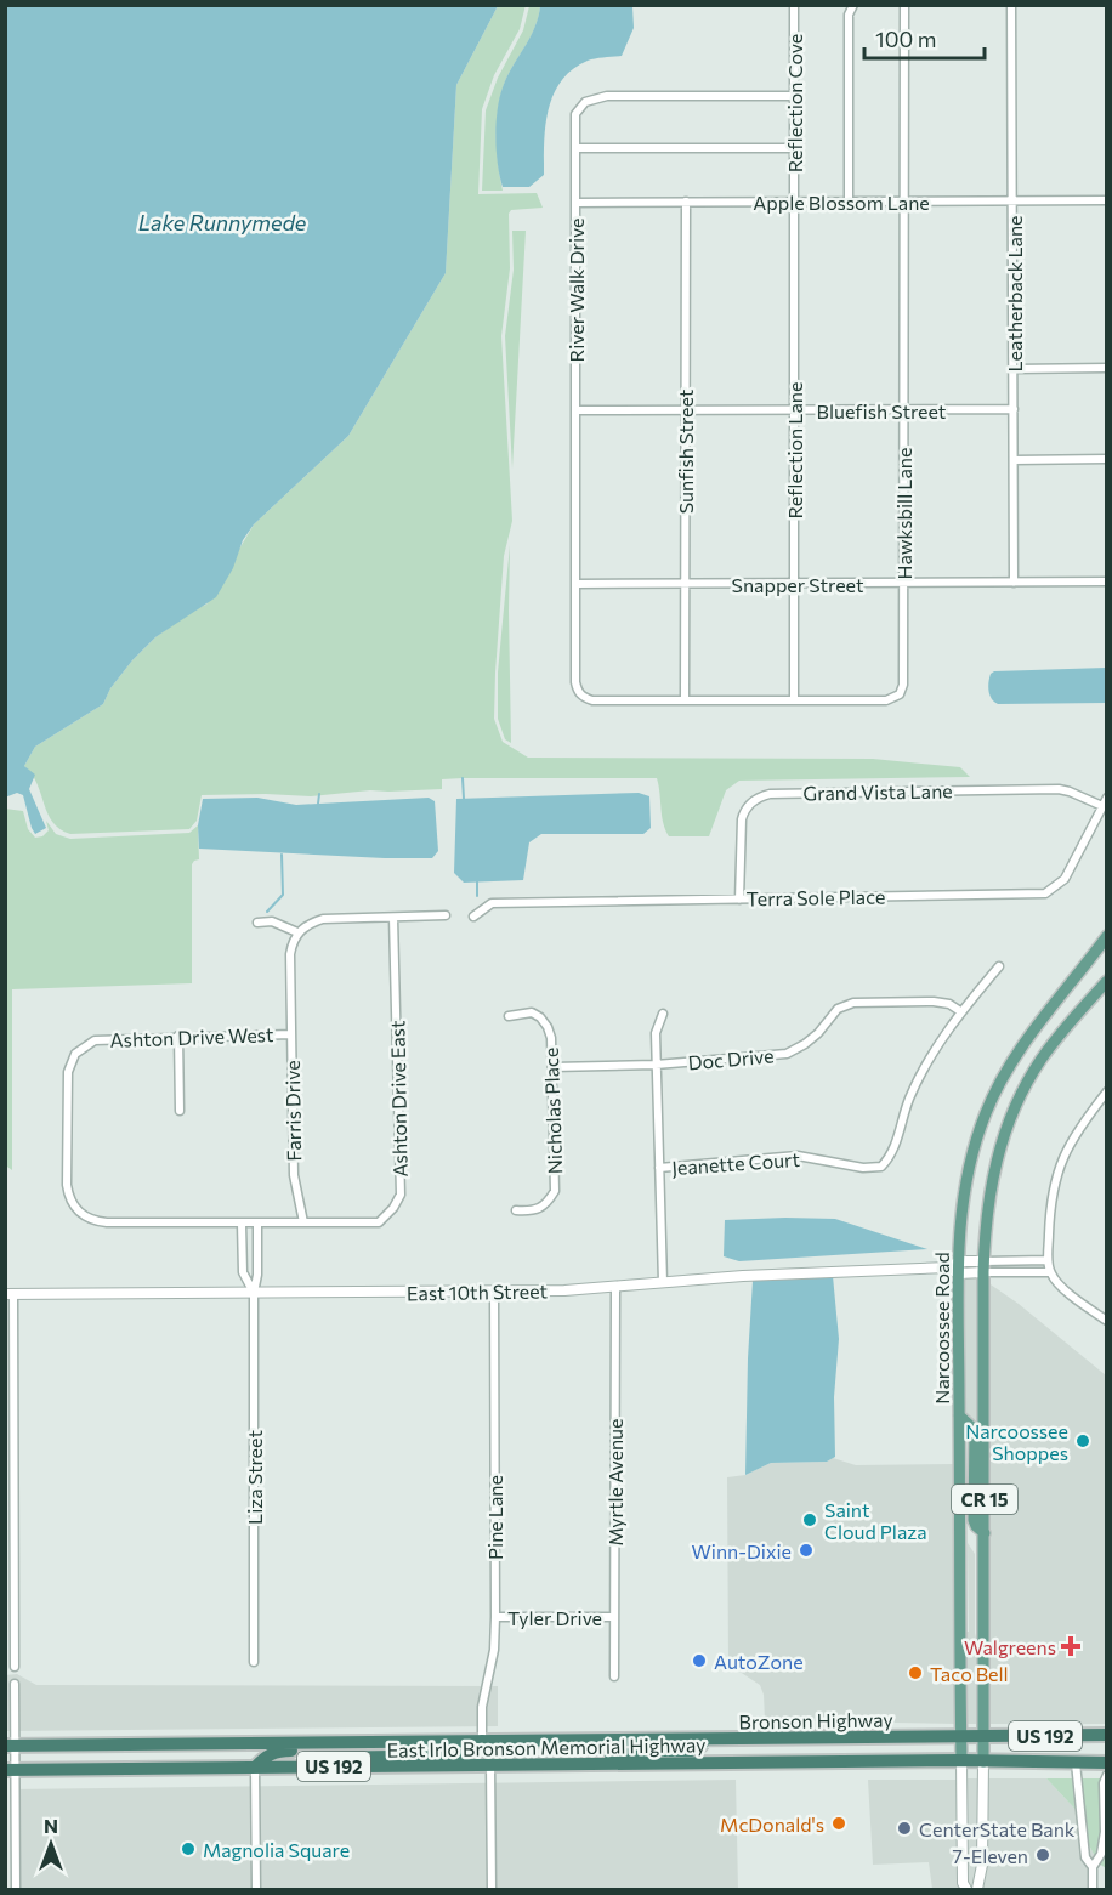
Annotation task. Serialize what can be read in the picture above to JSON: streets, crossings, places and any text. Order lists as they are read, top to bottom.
{
  "streets": {
    "highway": ["Bronson Highway", "US 192", "East Irlo Bronson Memorial Highway"],
    "main road": ["Narcoossee Road", "CR 15"],
    "street": [
      "Reflection Cove",
      "Apple Blossom Lane",
      "River Walk Drive",
      "Leatherback Lane",
      "Bluefish Street",
      "Reflection Lane",
      "Sunfish Street",
      "Hawksbill Lane",
      "Snapper Street",
      "Grand Vista Lane",
      "Terra Sole Place",
      "Ashton Drive West",
      "Doc Drive",
      "Ashton Drive East",
      "Farris Drive",
      "Nicholas Place",
      "Jeanette Court",
      "East 10th Street",
      "Liza Street",
      "Myrtle Avenue",
      "Pine Lane",
      "Tyler Drive"
    ]
  },
  "crossings": [
    ["Reflection Cove", "Apple Blossom Lane"],
    ["Reflection Cove", "River Walk Drive"],
    ["Reflection Cove", "Reflection Lane"],
    ["Apple Blossom Lane", "River Walk Drive"],
    ["Apple Blossom Lane", "Leatherback Lane"],
    ["Apple Blossom Lane", "Reflection Lane"],
    ["Apple Blossom Lane", "Sunfish Street"],
    ["Apple Blossom Lane", "Hawksbill Lane"],
    ["River Walk Drive", "Bluefish Street"],
    ["River Walk Drive", "Hawksbill Lane"],
    ["River Walk Drive", "Snapper Street"],
    ["Leatherback Lane", "Bluefish Street"],
    ["Leatherback Lane", "Snapper Street"],
    ["Bluefish Street", "Reflection Lane"],
    ["Bluefish Street", "Sunfish Street"],
    ["Bluefish Street", "Hawksbill Lane"],
    ["Reflection Lane", "Hawksbill Lane"],
    ["Reflection Lane", "Snapper Street"],
    ["Sunfish Street", "Hawksbill Lane"],
    ["Sunfish Street", "Snapper Street"],
    ["Hawksbill Lane", "Snapper Street"],
    ["Grand Vista Lane", "Terra Sole Place"],
    ["Ashton Drive West", "Ashton Drive East"],
    ["Ashton Drive West", "Farris Drive"],
    ["Doc Drive", "Nicholas Place"],
    ["Doc Drive", "Jeanette Court"],
    ["Ashton Drive East", "Farris Drive"],
    ["East 10th Street", "Narcoossee Road"],
    ["East 10th Street", "Liza Street"],
    ["East 10th Street", "Myrtle Avenue"],
    ["East 10th Street", "CR 15"],
    ["East 10th Street", "Pine Lane"],
    ["Narcoossee Road", "Bronson Highway"],
    ["Narcoossee Road", "US 192"],
    ["Narcoossee Road", "East Irlo Bronson Memorial Highway"],
    ["Myrtle Avenue", "Tyler Drive"],
    ["CR 15", "Bronson Highway"],
    ["CR 15", "US 192"],
    ["Pine Lane", "Tyler Drive"],
    ["Pine Lane", "Bronson Highway"],
    ["Pine Lane", "East Irlo Bronson Memorial Highway"],
    ["Bronson Highway", "East Irlo Bronson Memorial Highway"],
    ["US 192", "East Irlo Bronson Memorial Highway"]
  ],
  "water": ["Lake Runnymede"],
  "places": {
    "other": [
      "Narcoossee Shoppes",
      "Saint Cloud Plaza",
      "Winn-Dixie",
      "AutoZone",
      "Taco Bell",
      "McDonald's",
      "CenterState Bank",
      "Magnolia Square",
      "7-Eleven"
    ],
    "health": ["Walgreens"]
  },
  "scale_bar": "100 m",
  "north": "top"
}
